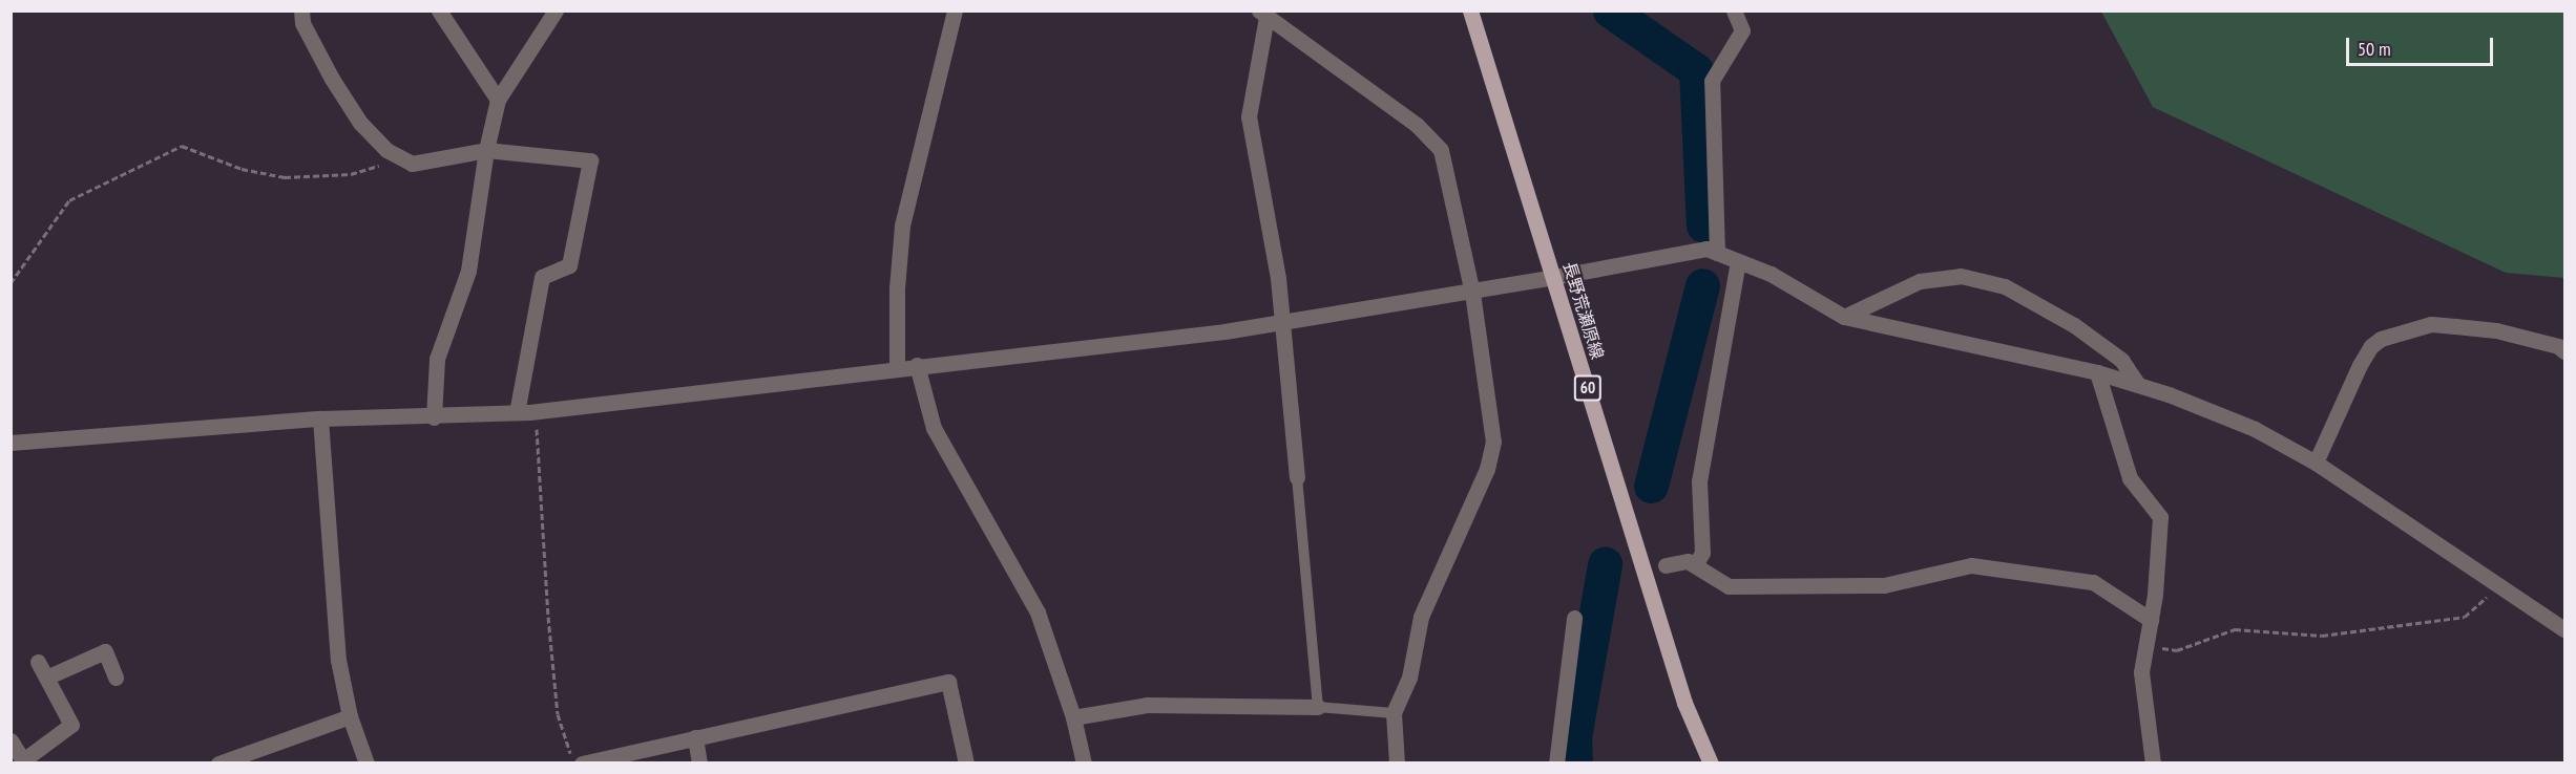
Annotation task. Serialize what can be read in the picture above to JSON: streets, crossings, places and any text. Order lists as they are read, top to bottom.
{
  "streets": {
    "main road": ["長野荒瀬原線", "60"]
  },
  "scale_bar": "50 m"
}
